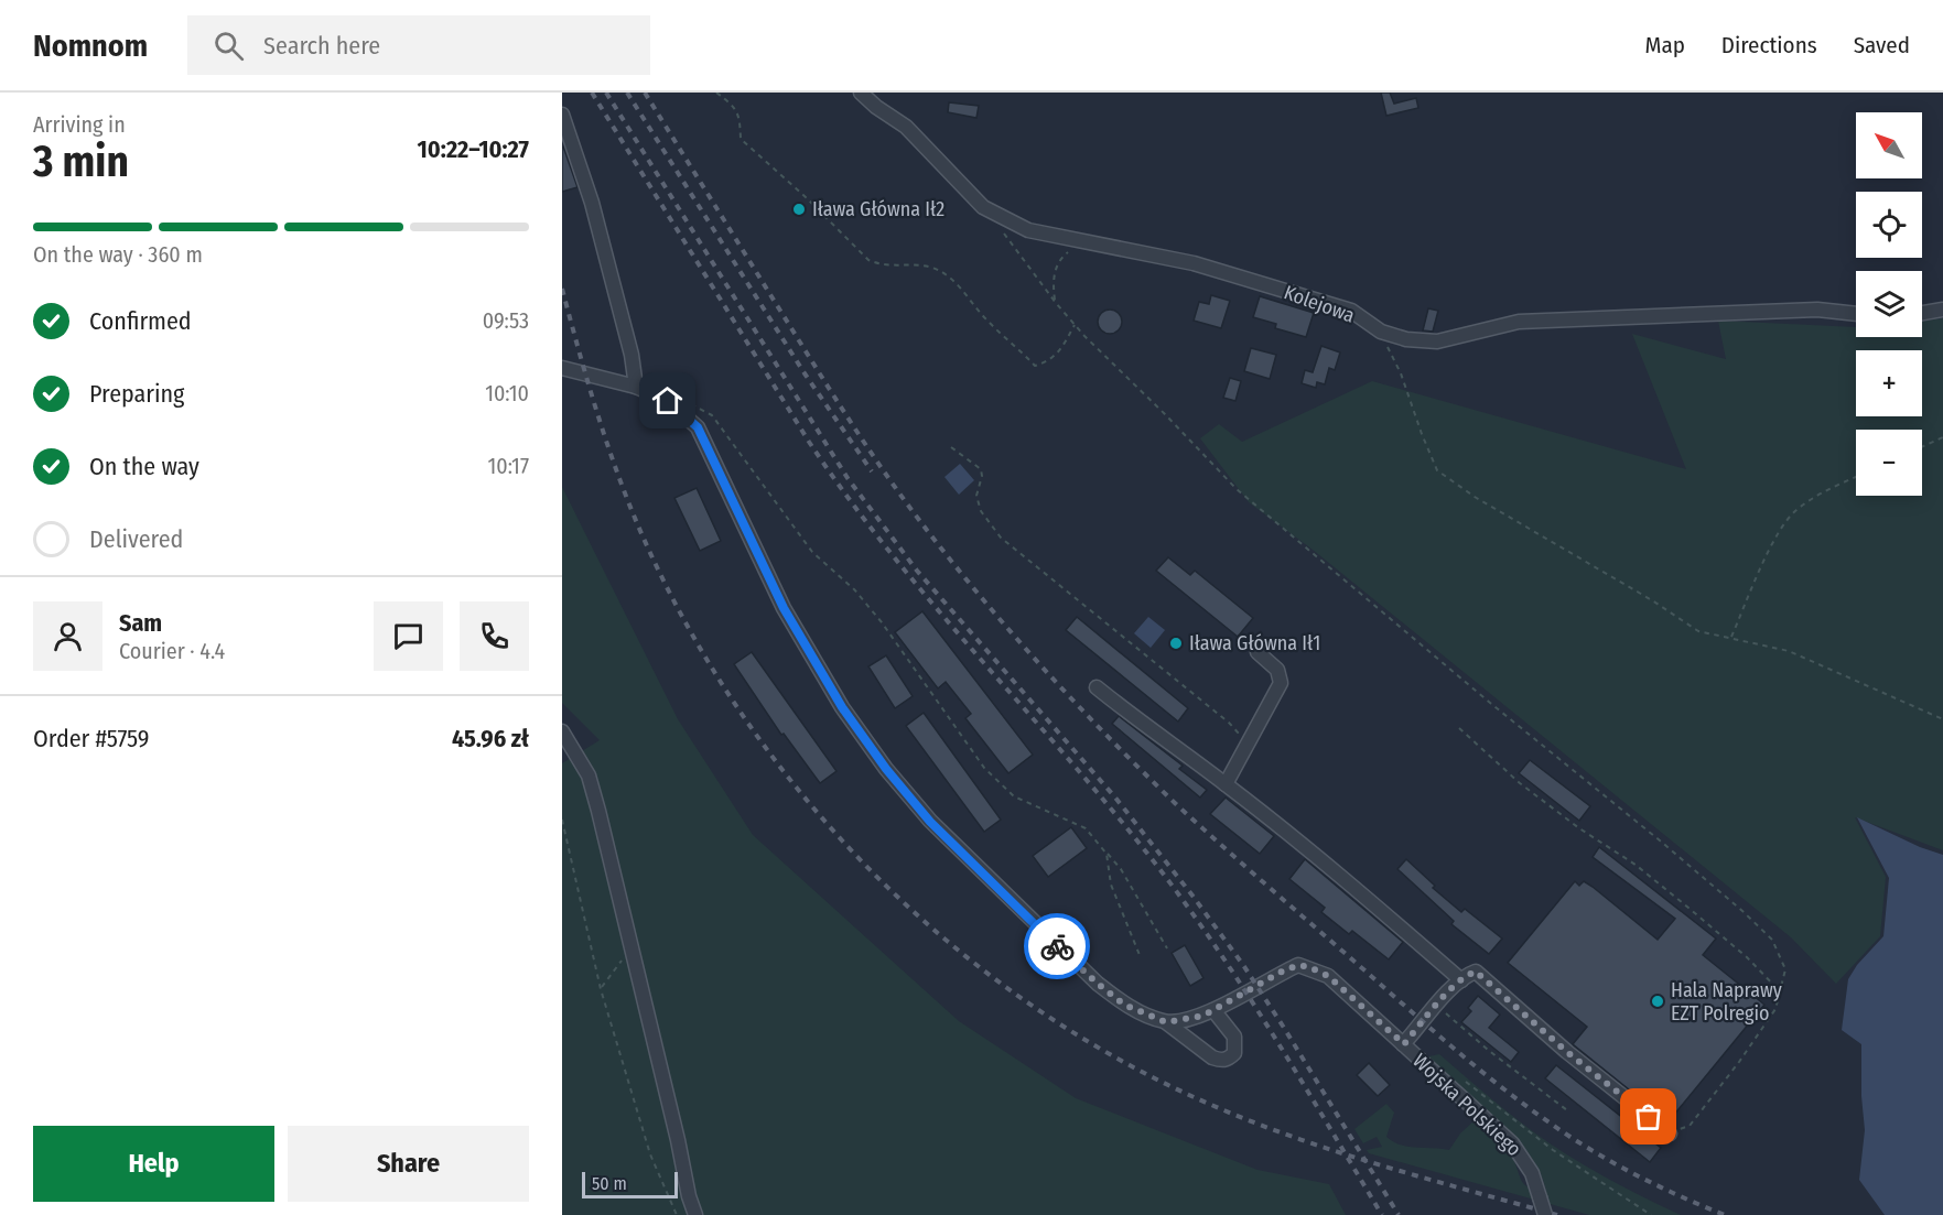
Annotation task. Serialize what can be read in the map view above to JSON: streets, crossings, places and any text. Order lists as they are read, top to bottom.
{
  "streets": {
    "street": ["Kolejowa", "Wojska Polskiego"]
  },
  "places": ["Iława Główna Ił2", "Iława Główna Ił1", "Hala Naprawy EZT Polregio"],
  "scale_bar": "50 m",
  "north": "top left",
  "page": {
    "header": "Nomnom",
    "search": "Search here",
    "nav": ["Map", "Directions", "Saved"],
    "heading": ["3 min", "Arriving in", "10:22–10:27"],
    "panel": [
      "Sam",
      "Courier · 4.4",
      "Order #5759",
      "45.96 zł"
    ],
    "map_buttons": ["+", "−"],
    "bar": "On the way · 360 m",
    "list": [
      ["Confirmed", "09:53"],
      ["Preparing", "10:10"],
      ["On the way", "10:17"],
      "Delivered"
    ],
    "buttons": ["Help", "Share"],
    "scale": "50 m"
  }
}
